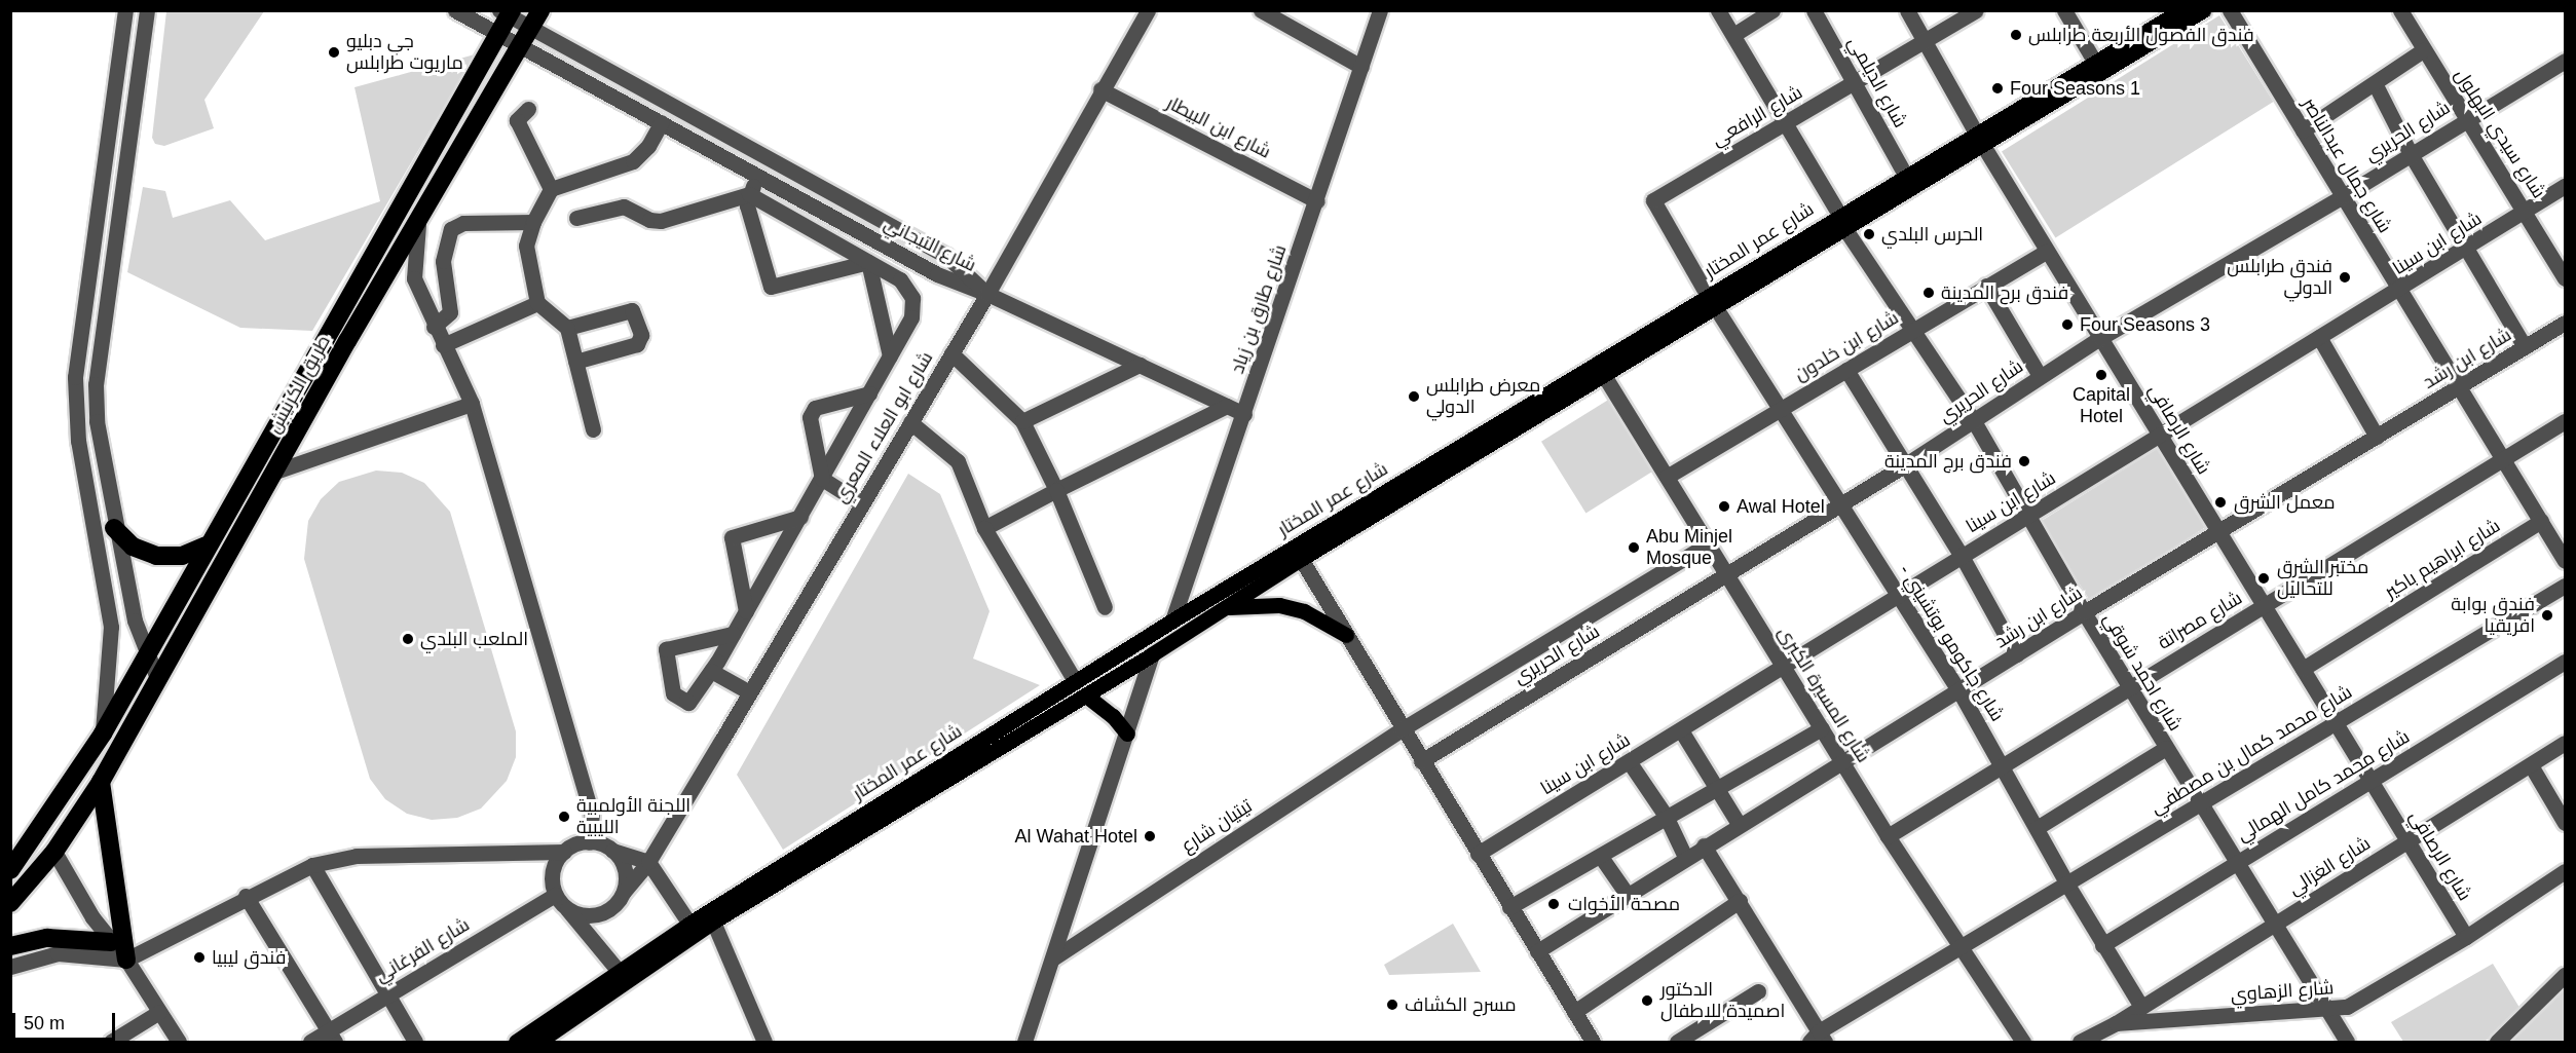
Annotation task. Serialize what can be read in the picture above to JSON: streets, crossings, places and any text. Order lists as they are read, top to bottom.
{
  "streets": {
    "highway": ["طريق الكرنيش"],
    "main road": ["شارع عمر المختار"],
    "street": [
      "شارع الديلمي",
      "شارع الرافعي",
      "شارع ابن البيطار",
      "شارع الحريري",
      "شارع سيدي البهلول",
      "شارع جمال عبدالناصر",
      "شارع ابن سينا",
      "شارع التيجاني",
      "شارع طارق بن زياد",
      "شارع ابن خلدون",
      "شارع ابن رشد",
      "شارع ابو العلاء المعري",
      "شارع الرصافي",
      "شارع ابراهيم باكير",
      "شارع مصراتة",
      "- شارع جاكومو بوتشيني",
      "شارع احمد شوقي",
      "شارع المسيرة الكبرى",
      "شارع محمد كمال بن مصطفي",
      "شارع محمد كامل الهمالي",
      "تيتيان شارع",
      "شارع الغزالي",
      "شارع الفرغاني",
      "شارع الزهاوي"
    ]
  },
  "crossings": [
    ["شارع الديلمي", "شارع الرافعي"],
    ["شارع الديلمي", "شارع عمر المختار"],
    ["شارع الرافعي", "شارع عمر المختار"],
    ["شارع الرافعي", "شارع الرصافي"],
    ["شارع الرافعي", "- شارع جاكومو بوتشيني"],
    ["شارع الرافعي", "شارع احمد شوقي"],
    ["شارع ابن البيطار", "شارع طارق بن زياد"],
    ["شارع ابن البيطار", "شارع ابو العلاء المعري"],
    ["شارع الحريري", "شارع سيدي البهلول"],
    ["شارع الحريري", "شارع جمال عبدالناصر"],
    ["شارع الحريري", "شارع الرصافي"],
    ["شارع الحريري", "- شارع جاكومو بوتشيني"],
    ["شارع الحريري", "شارع احمد شوقي"],
    ["شارع الحريري", "شارع المسيرة الكبرى"],
    ["شارع سيدي البهلول", "شارع ابن سينا"],
    ["شارع جمال عبدالناصر", "شارع ابن سينا"],
    ["شارع جمال عبدالناصر", "شارع ابن رشد"],
    ["شارع جمال عبدالناصر", "شارع ابراهيم باكير"],
    ["شارع جمال عبدالناصر", "شارع مصراتة"],
    ["شارع عمر المختار", "شارع طارق بن زياد"],
    ["شارع عمر المختار", "شارع الرصافي"],
    ["شارع عمر المختار", "- شارع جاكومو بوتشيني"],
    ["شارع عمر المختار", "شارع احمد شوقي"],
    ["شارع عمر المختار", "شارع المسيرة الكبرى"],
    ["شارع ابن سينا", "شارع الرصافي"],
    ["شارع ابن سينا", "- شارع جاكومو بوتشيني"],
    ["شارع ابن سينا", "شارع احمد شوقي"],
    ["شارع ابن سينا", "شارع المسيرة الكبرى"],
    ["شارع التيجاني", "طريق الكرنيش"],
    ["شارع التيجاني", "شارع ابو العلاء المعري"],
    ["شارع ابن خلدون", "شارع الرصافي"],
    ["شارع ابن خلدون", "- شارع جاكومو بوتشيني"],
    ["شارع ابن خلدون", "شارع احمد شوقي"],
    ["شارع ابن خلدون", "شارع المسيرة الكبرى"],
    ["شارع ابن رشد", "شارع الرصافي"],
    ["شارع ابن رشد", "- شارع جاكومو بوتشيني"],
    ["شارع ابن رشد", "شارع احمد شوقي"],
    ["شارع ابن رشد", "شارع المسيرة الكبرى"],
    ["شارع ابو العلاء المعري", "شارع الفرغاني"],
    ["شارع الرصافي", "شارع ابراهيم باكير"],
    ["شارع الرصافي", "شارع مصراتة"],
    ["شارع الرصافي", "شارع محمد كمال بن مصطفي"],
    ["شارع الرصافي", "شارع محمد كامل الهمالي"],
    ["شارع الرصافي", "شارع الغزالي"],
    ["شارع الرصافي", "شارع الزهاوي"],
    ["شارع مصراتة", "- شارع جاكومو بوتشيني"],
    ["شارع مصراتة", "شارع احمد شوقي"],
    ["شارع مصراتة", "شارع المسيرة الكبرى"],
    ["- شارع جاكومو بوتشيني", "شارع محمد كمال بن مصطفي"],
    ["- شارع جاكومو بوتشيني", "شارع محمد كامل الهمالي"],
    ["- شارع جاكومو بوتشيني", "شارع الغزالي"],
    ["شارع احمد شوقي", "شارع محمد كمال بن مصطفي"],
    ["شارع احمد شوقي", "شارع محمد كامل الهمالي"],
    ["شارع احمد شوقي", "شارع الغزالي"],
    ["شارع احمد شوقي", "شارع الزهاوي"],
    ["شارع المسيرة الكبرى", "شارع محمد كمال بن مصطفي"],
    ["شارع المسيرة الكبرى", "تيتيان شارع"],
    ["شارع الغزالي", "شارع الزهاوي"]
  ],
  "places": [
    "فندق الفصول الأربعة طرابلس",
    "جي دبليو ماريوت طرابلس",
    "Four Seasons 1",
    "الحرس البلدي",
    "فندق طرابلس الدولي",
    "فندق برح المدينة",
    "Four Seasons 3",
    "Capital Hotel",
    "معرض طرابلس الدولي",
    "فندق برج المدينة",
    "معمل الشرق",
    "Awal Hotel",
    "Abu Minjel Mosque",
    "مختبر الشرق للتحاليل",
    "فندق بوابة افريقيا",
    "الملعب البلدي",
    "اللجنة الأولمبية الليبية",
    "Al Wahat Hotel",
    "مصحة الأخوات",
    "فندق ليبيا",
    "الدكتور اصميدة للاطفال",
    "مسرح الكشاف"
  ],
  "scale_bar": "50 m"
}
